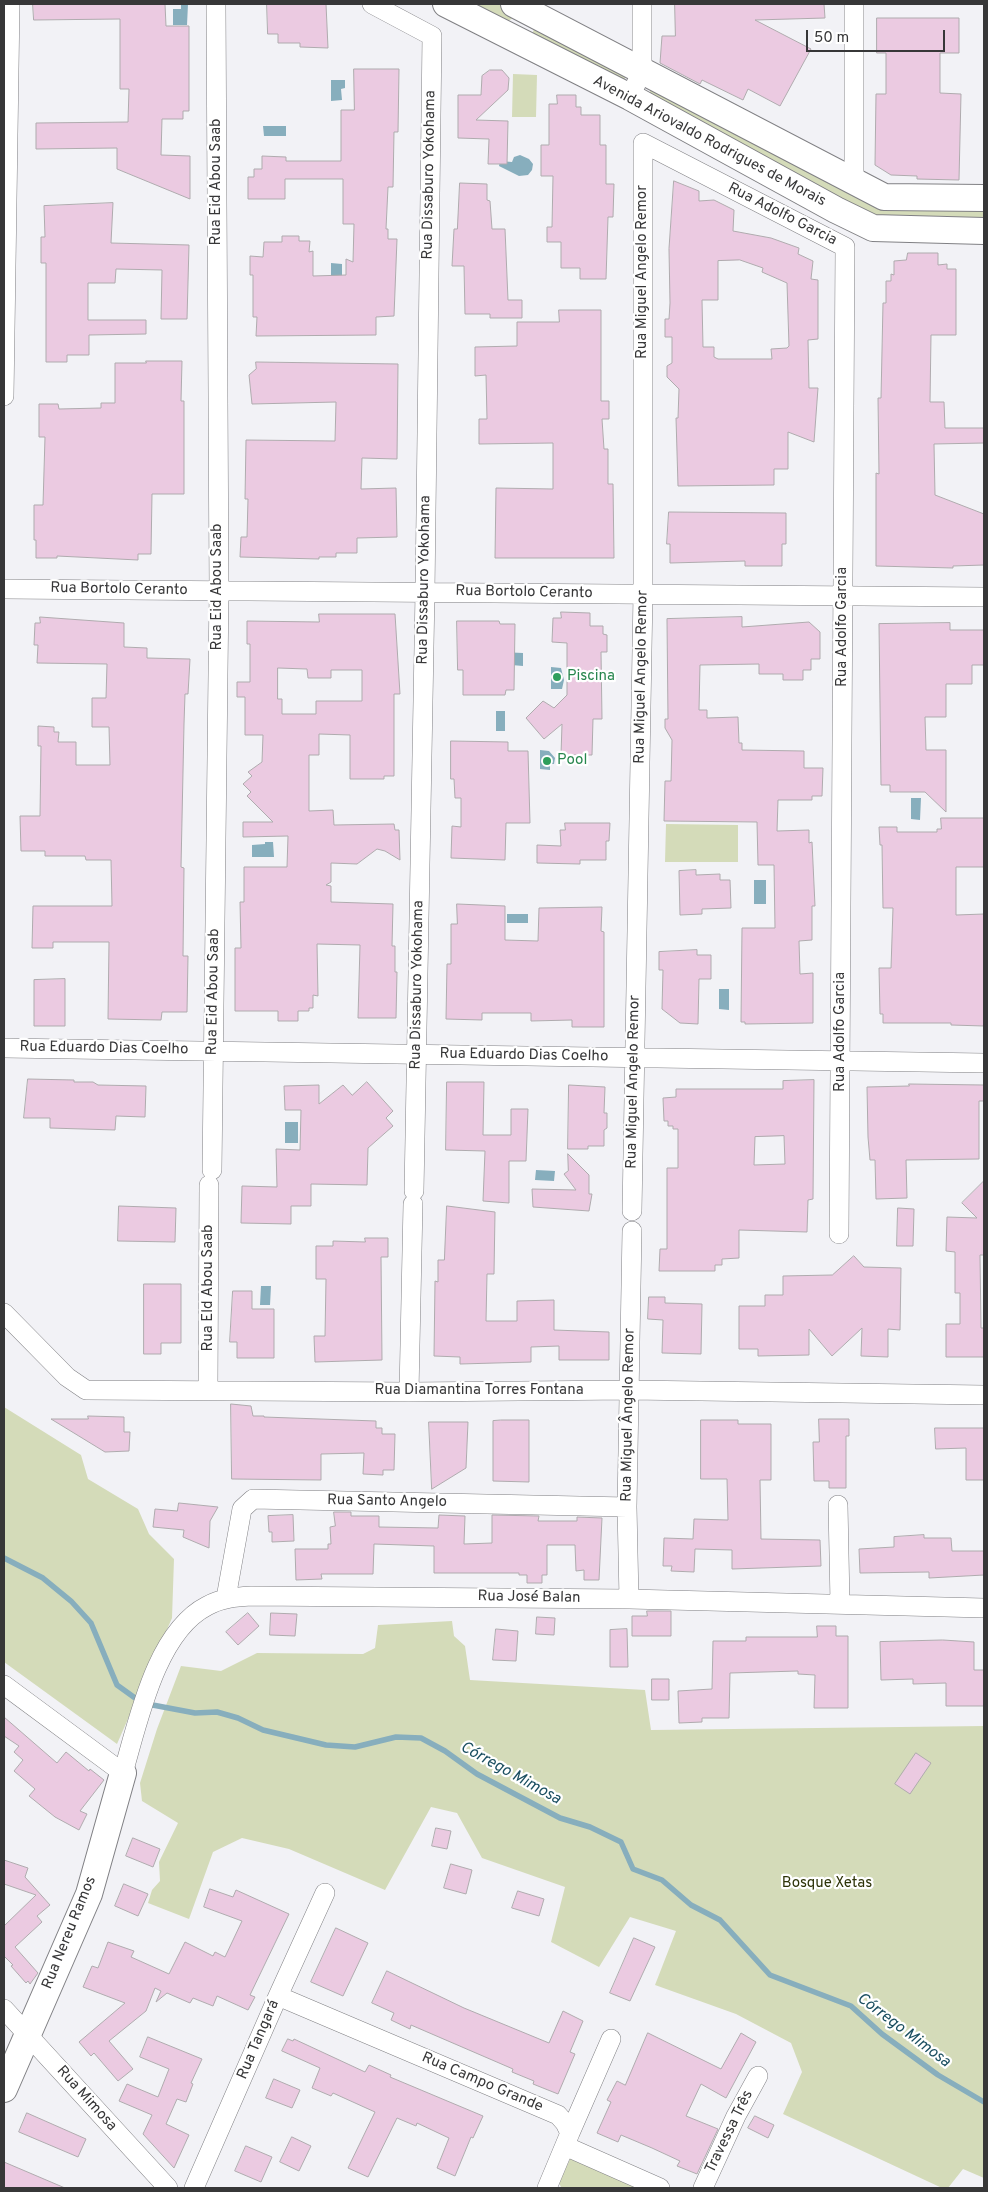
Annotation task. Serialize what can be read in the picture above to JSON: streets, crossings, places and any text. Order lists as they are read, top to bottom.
{
  "streets": {
    "street": [
      "Avenida Ariovaldo Rodrigues de Morais",
      "Rua Dissaburo Yokohama",
      "Rua Eid Abou Saab",
      "Rua Adolfo Garcia",
      "Rua Miguel Angelo Remor",
      "Rua Bortolo Ceranto",
      "Rua Eduardo Dias Coelho",
      "Rua Eld Abou Saab",
      "Rua Diamantina Torres Fontana",
      "Rua Miguel Ângelo Remor",
      "Rua Santo Angelo",
      "Rua José Balan",
      "Rua Nereu Ramos",
      "Rua Tangará",
      "Rua Campo Grande",
      "Rua Mimosa",
      "Travessa Três"
    ]
  },
  "crossings": [
    ["Rua Dissaburo Yokohama", "Rua Bortolo Ceranto"],
    ["Rua Dissaburo Yokohama", "Rua Eduardo Dias Coelho"],
    ["Rua Dissaburo Yokohama", "Rua Diamantina Torres Fontana"],
    ["Rua Eid Abou Saab", "Rua Bortolo Ceranto"],
    ["Rua Eid Abou Saab", "Rua Eduardo Dias Coelho"],
    ["Rua Eid Abou Saab", "Rua Eld Abou Saab"],
    ["Rua Adolfo Garcia", "Rua Miguel Angelo Remor"],
    ["Rua Adolfo Garcia", "Rua Bortolo Ceranto"],
    ["Rua Adolfo Garcia", "Rua Eduardo Dias Coelho"],
    ["Rua Miguel Angelo Remor", "Rua Bortolo Ceranto"],
    ["Rua Miguel Angelo Remor", "Rua Eduardo Dias Coelho"],
    ["Rua Eld Abou Saab", "Rua Diamantina Torres Fontana"],
    ["Rua Diamantina Torres Fontana", "Rua Miguel Ângelo Remor"],
    ["Rua Miguel Ângelo Remor", "Rua Santo Angelo"],
    ["Rua Miguel Ângelo Remor", "Rua José Balan"],
    ["Rua Santo Angelo", "Rua José Balan"],
    ["Rua José Balan", "Rua Nereu Ramos"],
    ["Rua Nereu Ramos", "Rua Mimosa"],
    ["Rua Tangará", "Rua Campo Grande"]
  ],
  "water": ["Córrego Mimosa"],
  "parks": ["Bosque Xetas"],
  "places": ["Piscina", "Pool"],
  "scale_bar": "50 m"
}
